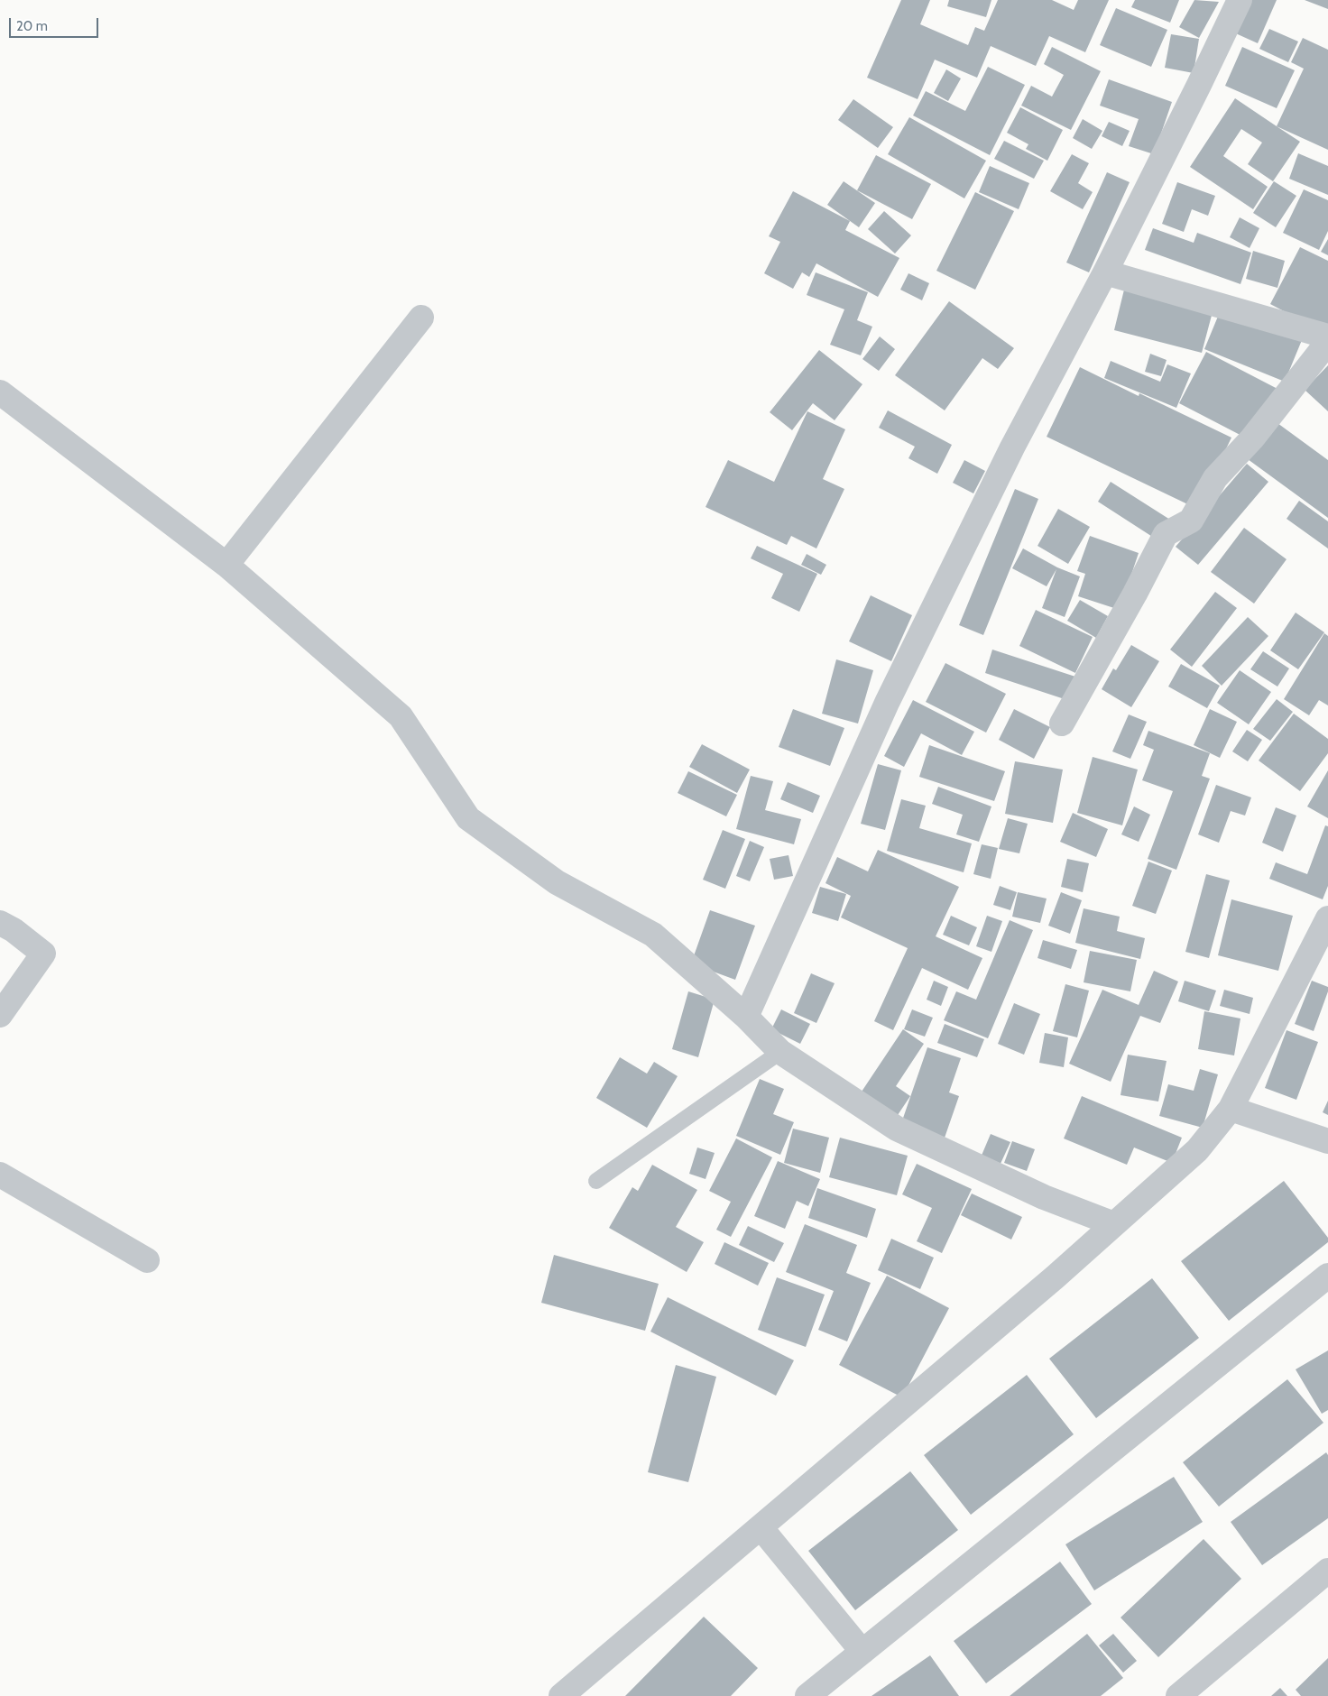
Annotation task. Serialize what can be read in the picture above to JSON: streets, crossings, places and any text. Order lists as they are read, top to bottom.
{
  "scale_bar": "20 m"
}
